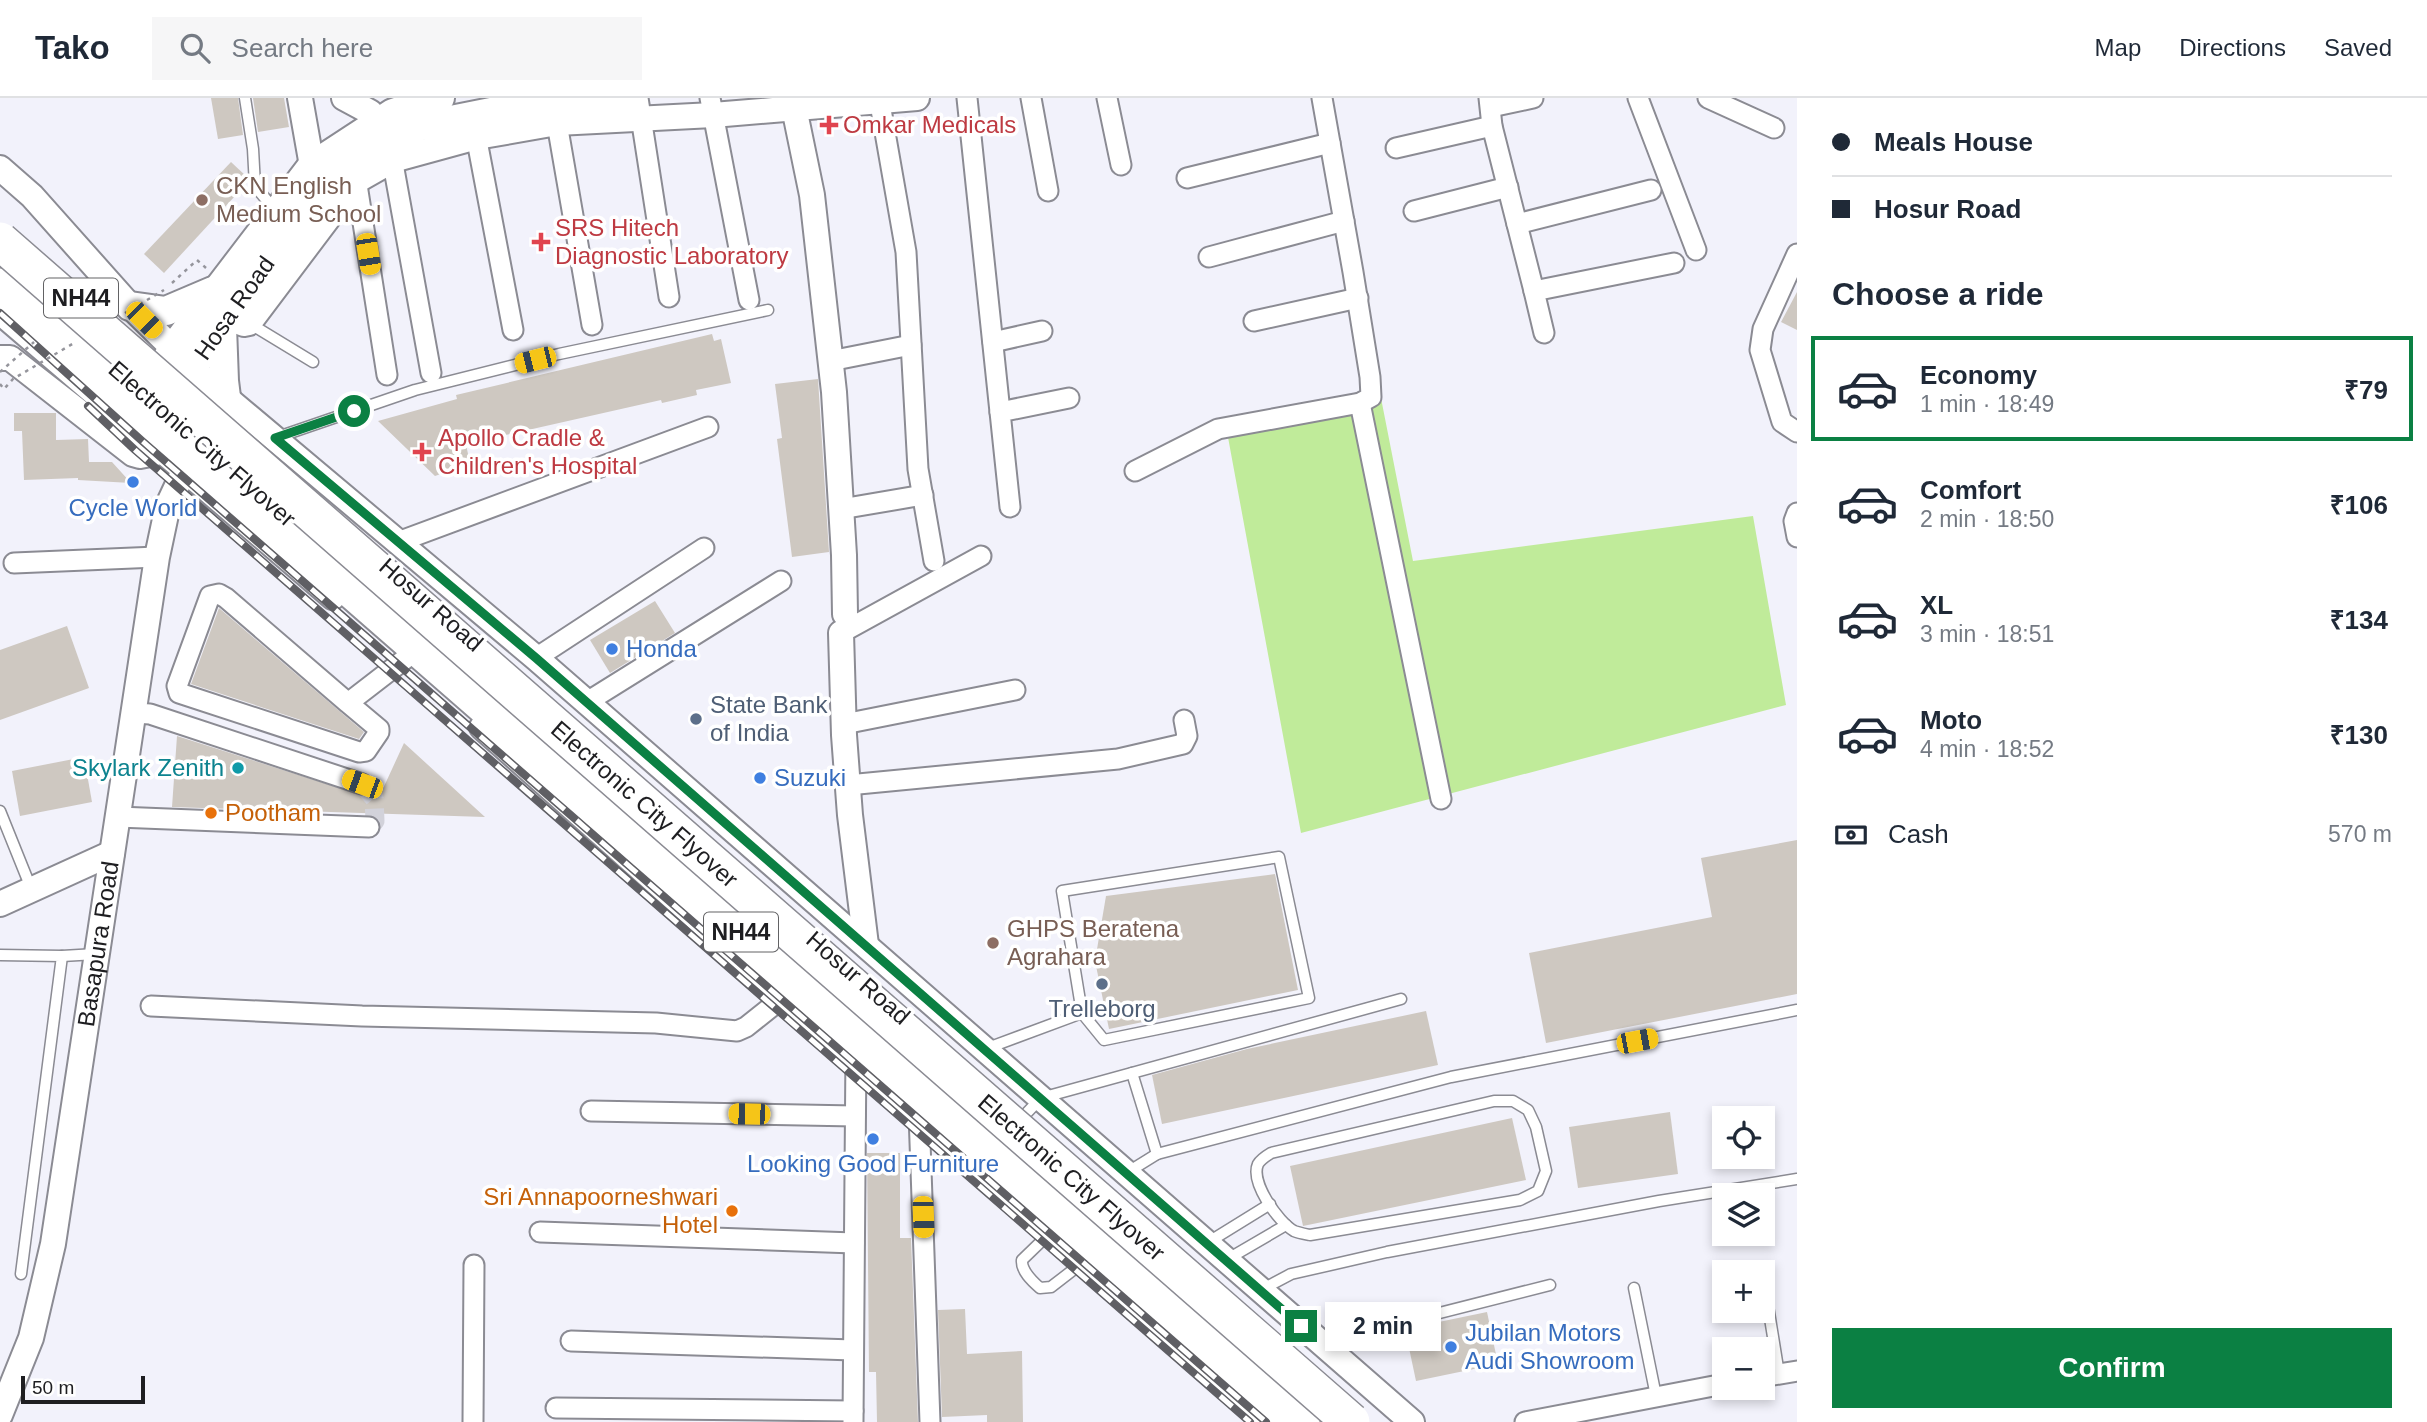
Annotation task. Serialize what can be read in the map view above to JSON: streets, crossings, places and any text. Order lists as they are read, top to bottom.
{
  "streets": {
    "highway": ["NH44", "Electronic City Flyover", "Hosur Road"],
    "main road": ["Hosa Road"],
    "street": ["Basapura Road"]
  },
  "crossings": [
    ["Hosa Road", "Hosur Road"]
  ],
  "places": {
    "health": ["Omkar Medicals", "SRS Hitech Diagnostic Laboratory", "Apollo Cradle & Children's Hospital"],
    "other": [
      "CKN English Medium School",
      "Cycle World",
      "Honda",
      "State Bank of India",
      "Skylark Zenith",
      "Suzuki",
      "Pootham",
      "GHPS Beratena Agrahara",
      "Trelleborg",
      "Looking Good Furniture",
      "Sri Annapoorneshwari Hotel",
      "Jubilan Motors Audi Showroom"
    ]
  },
  "scale_bar": "50 m",
  "page": {
    "header": "Tako",
    "search": "Search here",
    "nav": ["Map", "Directions", "Saved"],
    "banner": ["Meals House", "Hosur Road"],
    "heading": "Choose a ride",
    "list": [
      {
        "name": "Economy",
        "note": "1 min · 18:49",
        "value": "₹79"
      },
      {
        "name": "Comfort",
        "note": "2 min · 18:50",
        "value": "₹106"
      },
      {
        "name": "XL",
        "note": "3 min · 18:51",
        "value": "₹134"
      },
      {
        "name": "Moto",
        "note": "4 min · 18:52",
        "value": "₹130"
      }
    ],
    "pay": ["Cash", "570 m"],
    "map_buttons": ["+", "−"],
    "bubble": "2 min",
    "buttons": "Confirm",
    "scale": "50 m"
  }
}
